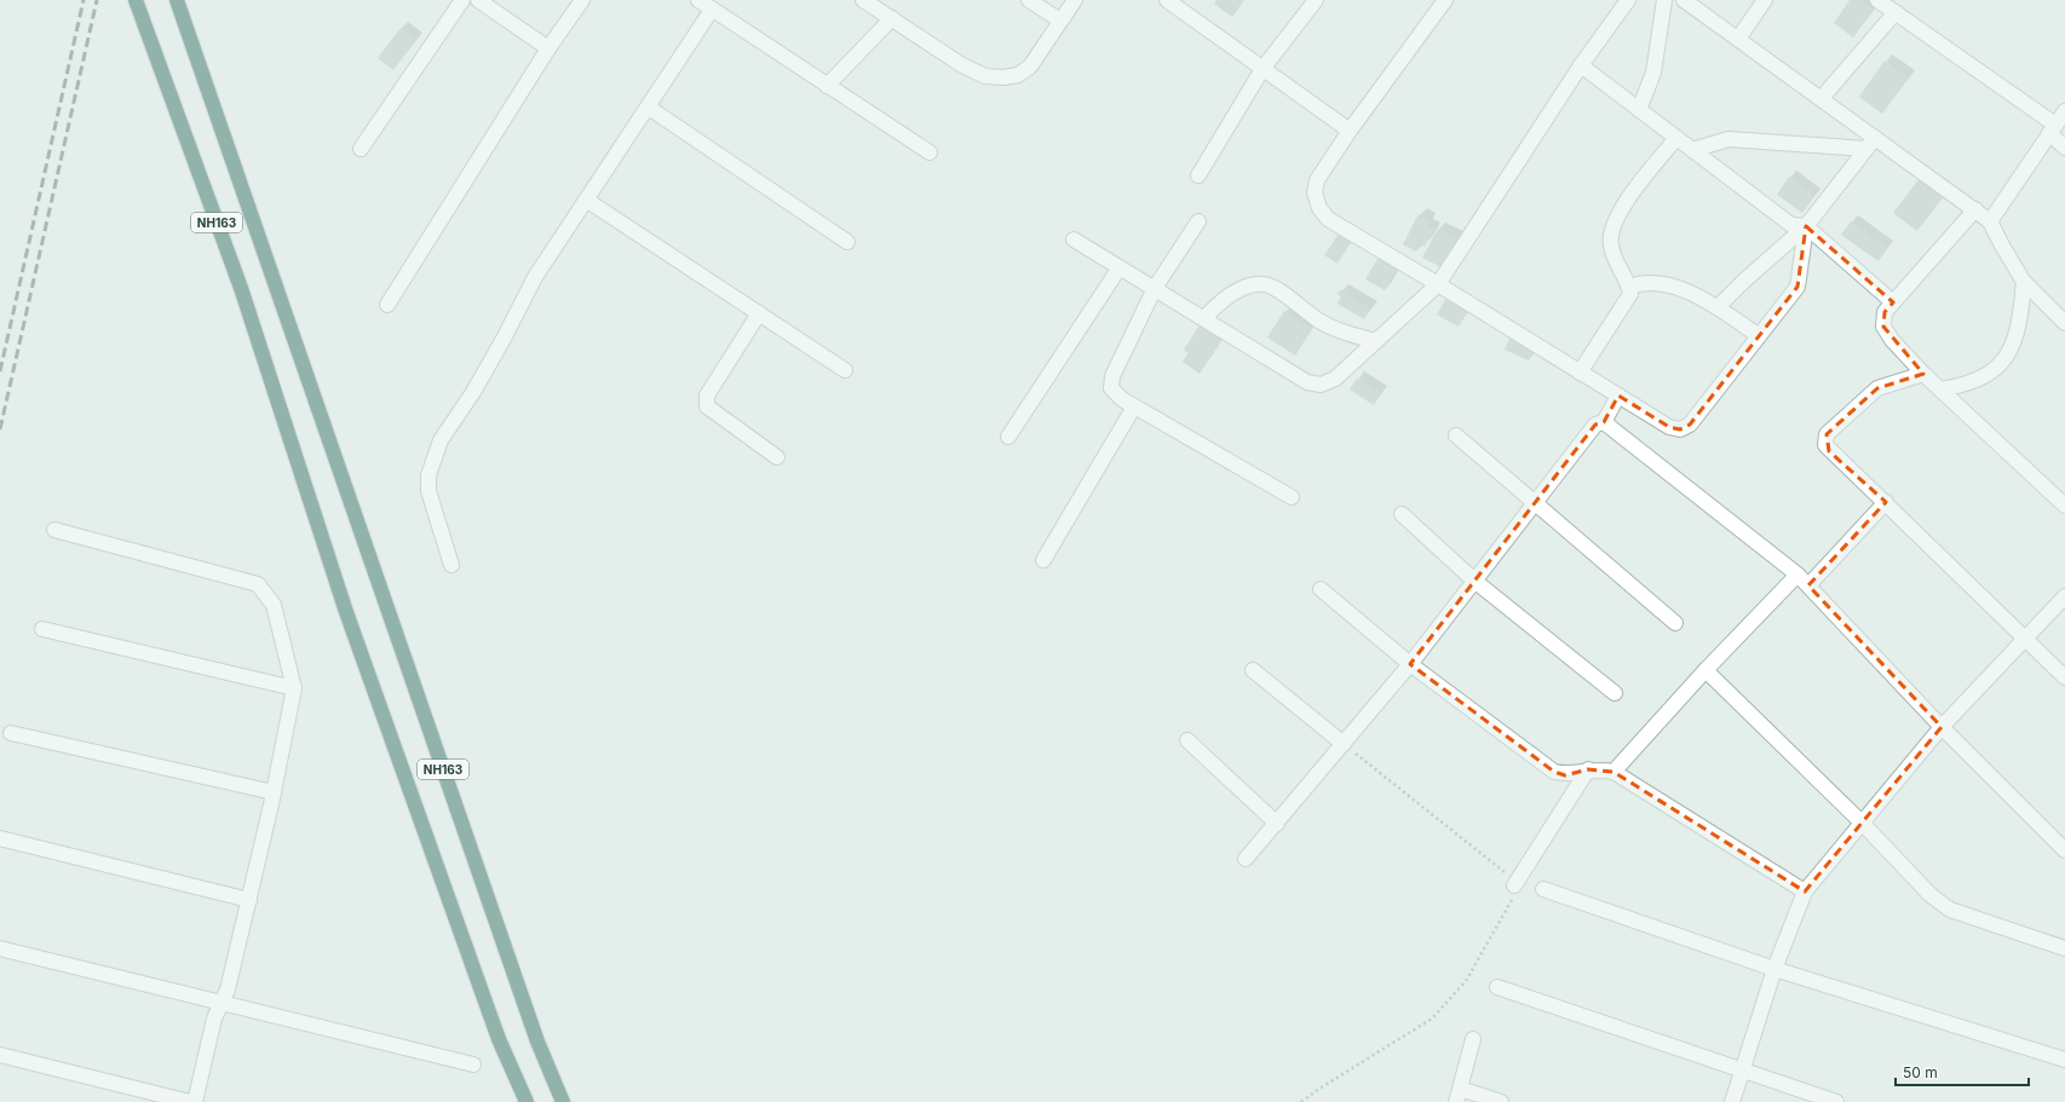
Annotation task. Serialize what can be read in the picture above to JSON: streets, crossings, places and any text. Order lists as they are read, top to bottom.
{
  "streets": {
    "highway": ["NH163"]
  },
  "scale_bar": "50 m"
}
